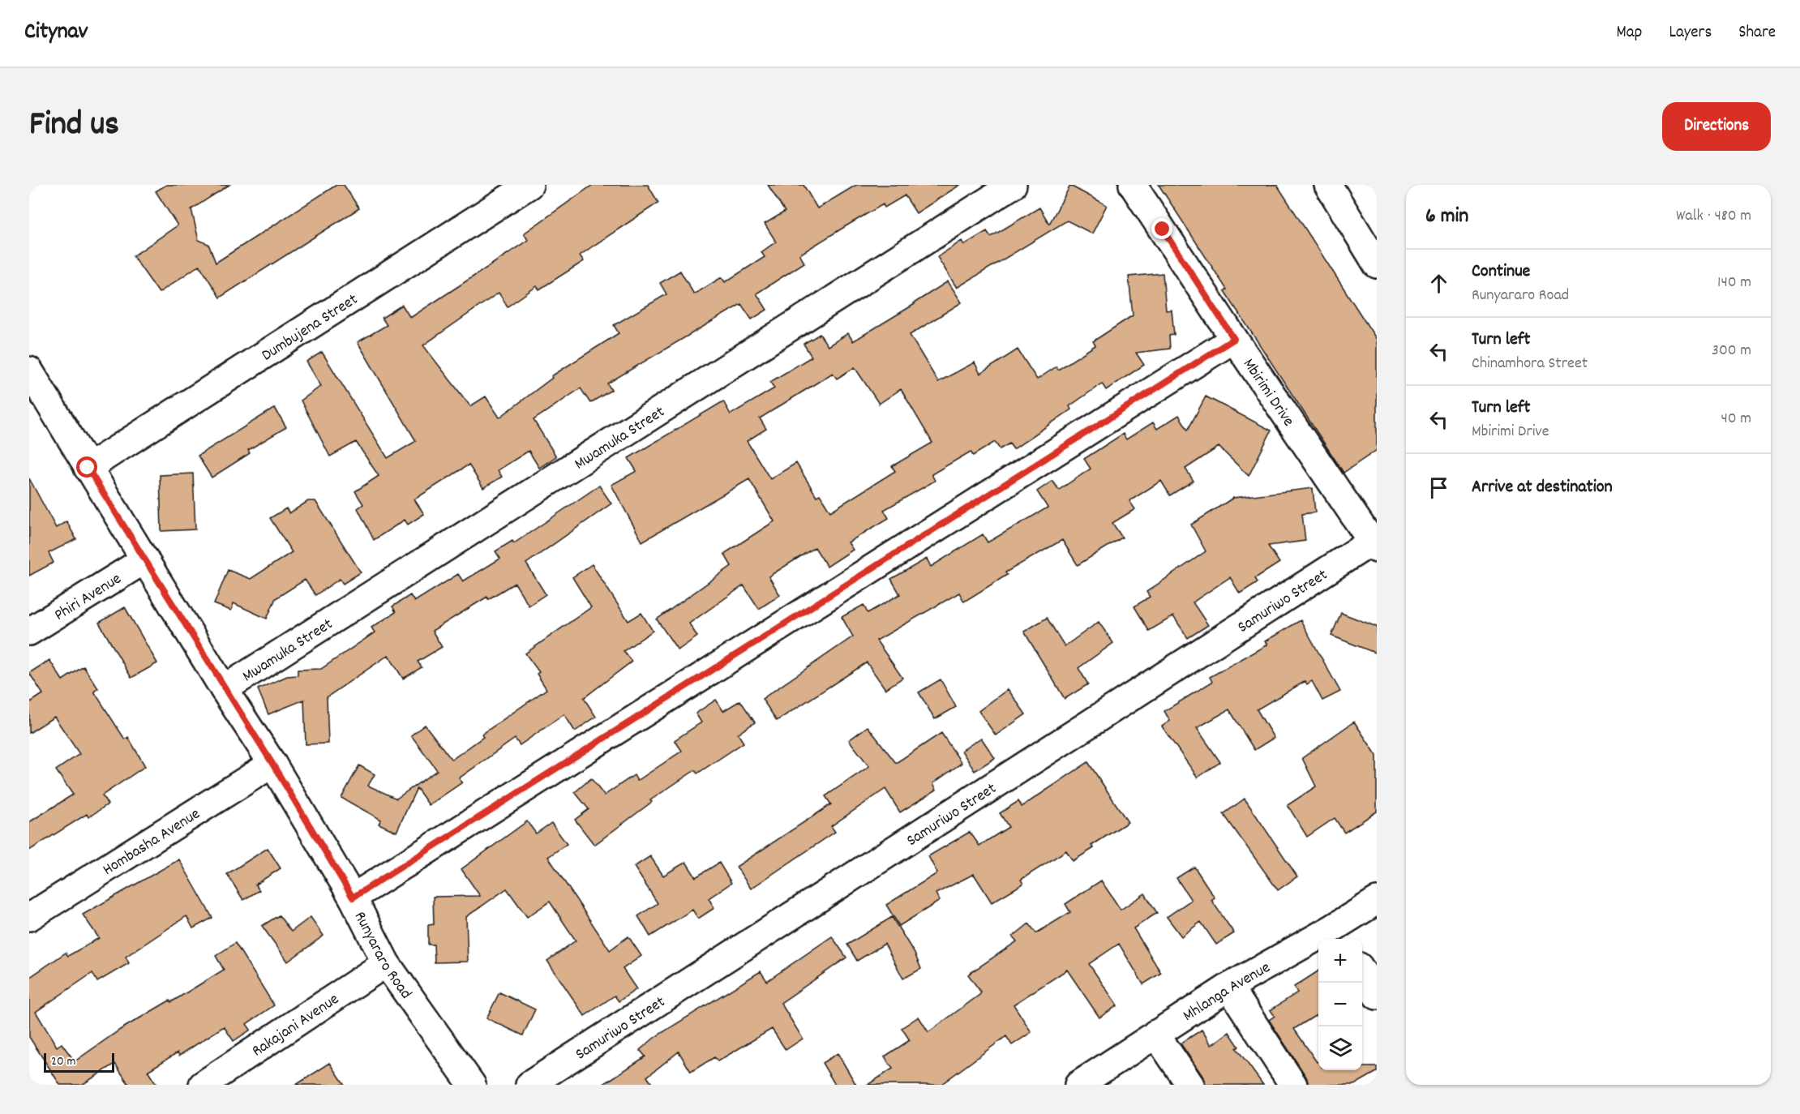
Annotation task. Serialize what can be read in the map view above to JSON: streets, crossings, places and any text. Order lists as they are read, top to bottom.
{
  "streets": {
    "street": [
      "Dumbujena Street",
      "Mbirimi Drive",
      "Mwamuka Street",
      "Phiri Avenue",
      "Samuriwo Street",
      "Hombasha Avenue",
      "Runyararo Road",
      "Mhlanga Avenue",
      "Rakajani Avenue"
    ]
  },
  "crossings": [
    ["Dumbujena Street", "Runyararo Road"],
    ["Mbirimi Drive", "Samuriwo Street"],
    ["Mwamuka Street", "Runyararo Road"],
    ["Phiri Avenue", "Runyararo Road"],
    ["Hombasha Avenue", "Runyararo Road"],
    ["Runyararo Road", "Rakajani Avenue"]
  ],
  "scale_bar": "20 m",
  "page": {
    "header": "Citynav",
    "nav": ["Map", "Layers", "Share"],
    "title": "Find us",
    "buttons": "Directions",
    "heading": ["6 min", "Walk · 480 m"],
    "list": [
      ["Continue", "Runyararo Road", "140 m"],
      ["Turn left", "Chinamhora Street", "300 m"],
      ["Turn left", "Mbirimi Drive", "40 m"],
      "Arrive at destination"
    ],
    "map_buttons": ["+", "−"],
    "scale": "20 m"
  }
}
